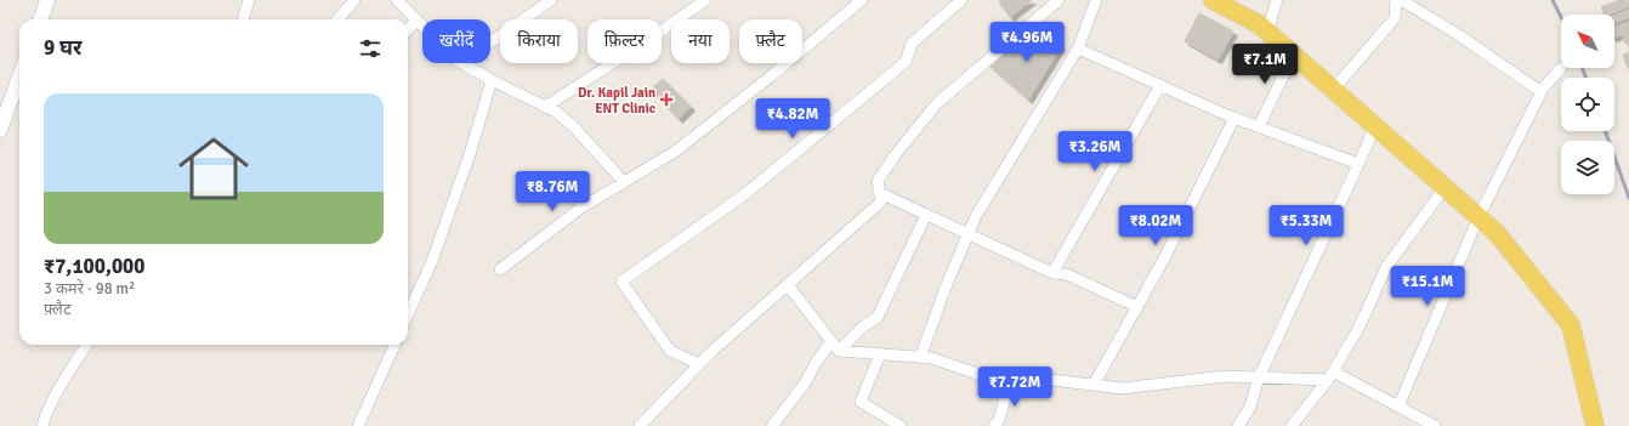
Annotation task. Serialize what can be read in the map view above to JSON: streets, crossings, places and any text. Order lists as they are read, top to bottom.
{
  "places": {
    "health": ["Dr. Kapil Jain ENT Clinic"]
  },
  "north": "top left",
  "page": {
    "chip": [
      "खरीदें",
      "किराया",
      "फ़िल्टर",
      "नया",
      "फ़्लैट"
    ],
    "heading": "9 घर",
    "price": [
      "₹4.96M",
      "₹7.1M",
      "₹4.82M",
      "₹3.26M",
      "₹8.76M",
      "₹8.02M",
      "₹5.33M",
      "₹15.1M",
      "₹7.72M"
    ],
    "list": [
      {
        "name": "₹7,100,000",
        "note": "3 कमरे · 98 m² · फ़्लैट"
      }
    ]
  }
}
